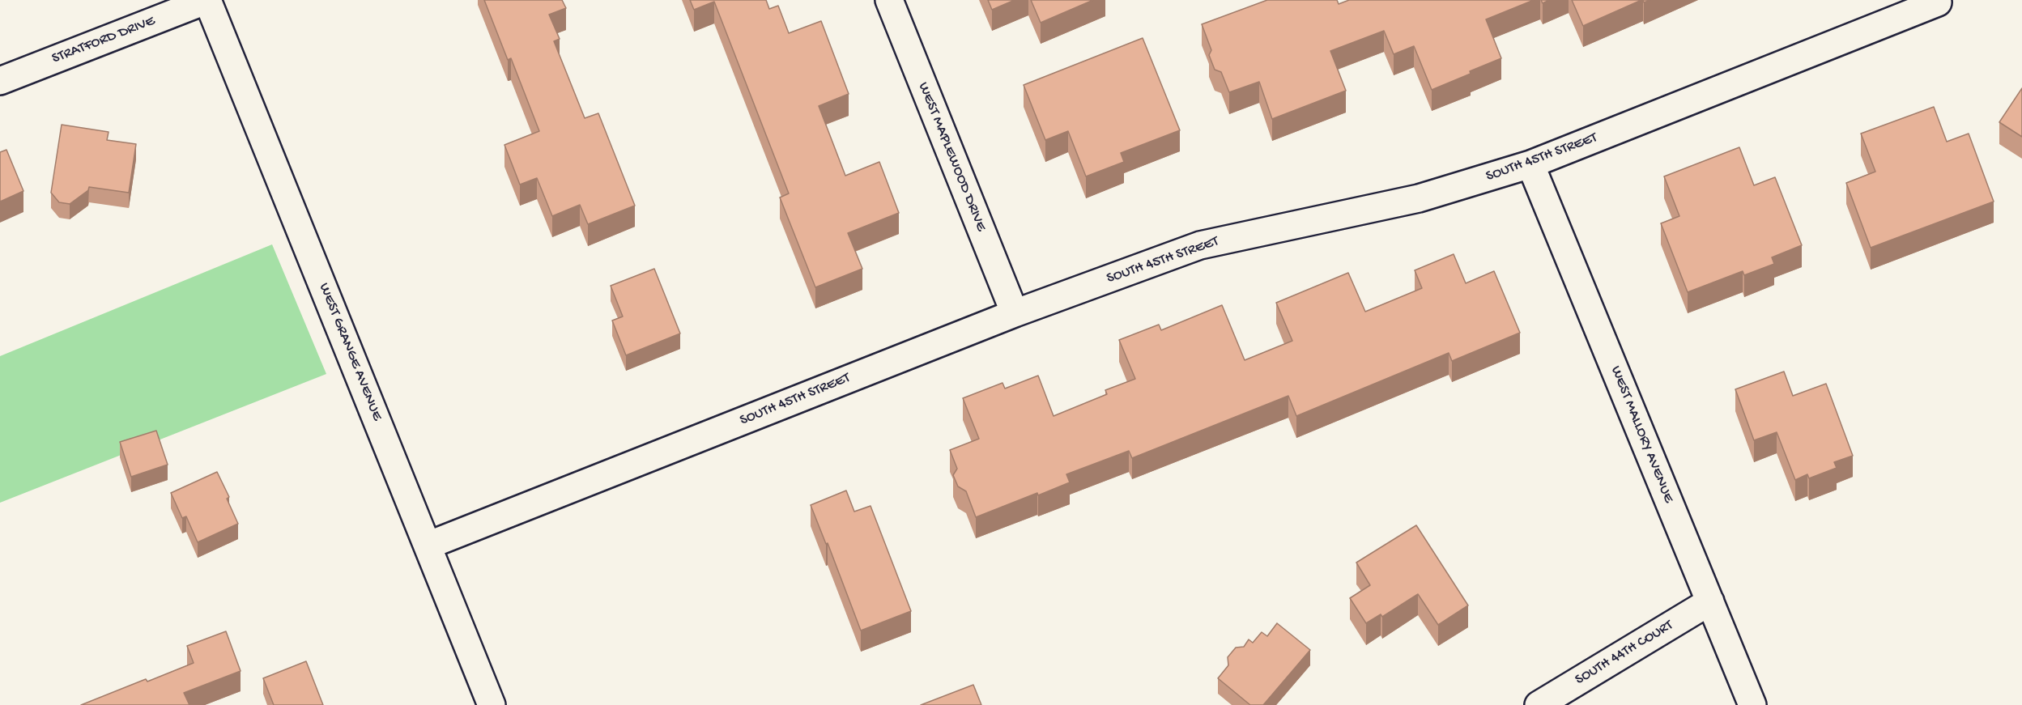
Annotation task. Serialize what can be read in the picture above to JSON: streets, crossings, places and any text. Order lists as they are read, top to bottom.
{
  "streets": {
    "street": [
      "STRATFORD DRIVE",
      "WEST MAPLEWOOD DRIVE",
      "SOUTH 45TH STREET",
      "WEST GRANGE AVENUE",
      "WEST MALLORY AVENUE",
      "SOUTH 44TH COURT"
    ]
  },
  "crossings": [
    ["STRATFORD DRIVE", "WEST GRANGE AVENUE"],
    ["WEST MAPLEWOOD DRIVE", "SOUTH 45TH STREET"],
    ["SOUTH 45TH STREET", "WEST GRANGE AVENUE"],
    ["SOUTH 45TH STREET", "WEST MALLORY AVENUE"],
    ["WEST MALLORY AVENUE", "SOUTH 44TH COURT"]
  ]
}
